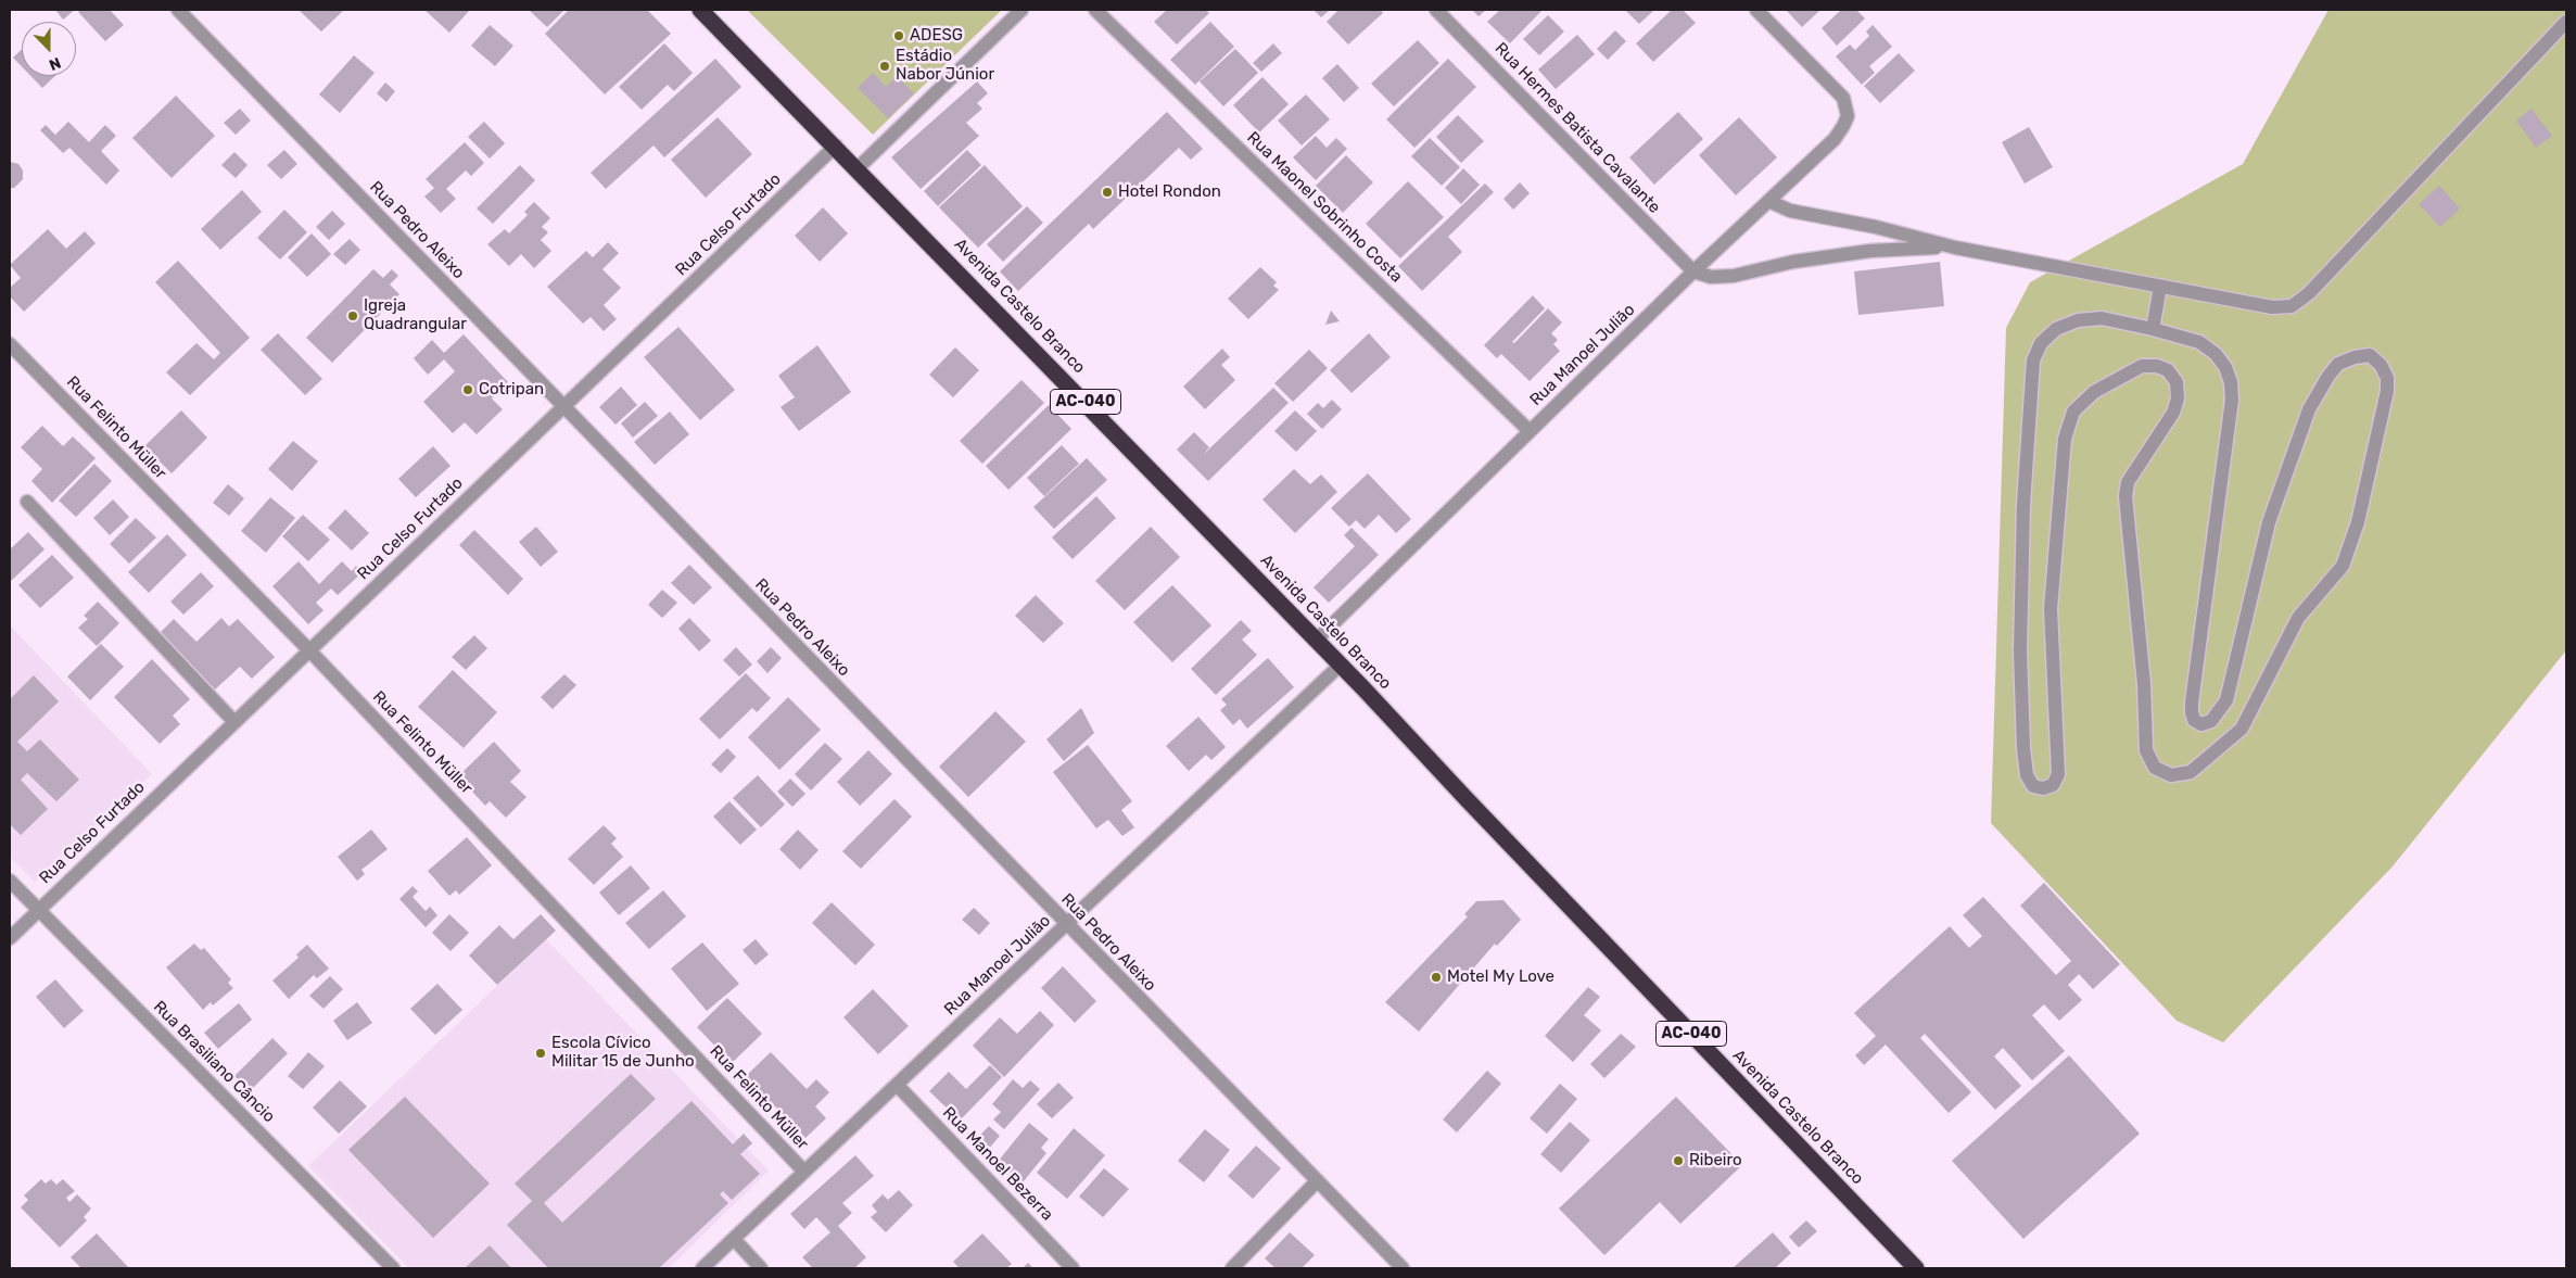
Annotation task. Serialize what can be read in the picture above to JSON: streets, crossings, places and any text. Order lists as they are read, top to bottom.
{
  "streets": {
    "highway": ["Avenida Castelo Branco", "AC-040"],
    "street": [
      "Rua Hermes Batista Cavalante",
      "Rua Maonel Sobrinho Costa",
      "Rua Celso Furtado",
      "Rua Pedro Aleixo",
      "Rua Manoel Julião",
      "Rua Felinto Müller",
      "Rua Brasiliano Câncio",
      "Rua Manoel Bezerra"
    ]
  },
  "crossings": [
    ["Rua Hermes Batista Cavalante", "Rua Manoel Julião"],
    ["Rua Maonel Sobrinho Costa", "Rua Manoel Julião"],
    ["Rua Celso Furtado", "Rua Pedro Aleixo"],
    ["Rua Celso Furtado", "Avenida Castelo Branco"],
    ["Rua Celso Furtado", "Rua Felinto Müller"],
    ["Rua Celso Furtado", "Rua Brasiliano Câncio"],
    ["Rua Pedro Aleixo", "Rua Manoel Julião"],
    ["Avenida Castelo Branco", "Rua Manoel Julião"],
    ["Rua Manoel Julião", "Rua Felinto Müller"],
    ["Rua Manoel Julião", "Rua Manoel Bezerra"]
  ],
  "places": [
    "ADESG",
    "Estádio Nabor Júnior",
    "Hotel Rondon",
    "Igreja Quadrangular",
    "Cotripan",
    "Motel My Love",
    "Escola Cívico Militar 15 de Junho",
    "Ribeiro"
  ],
  "north": "bottom"
}
